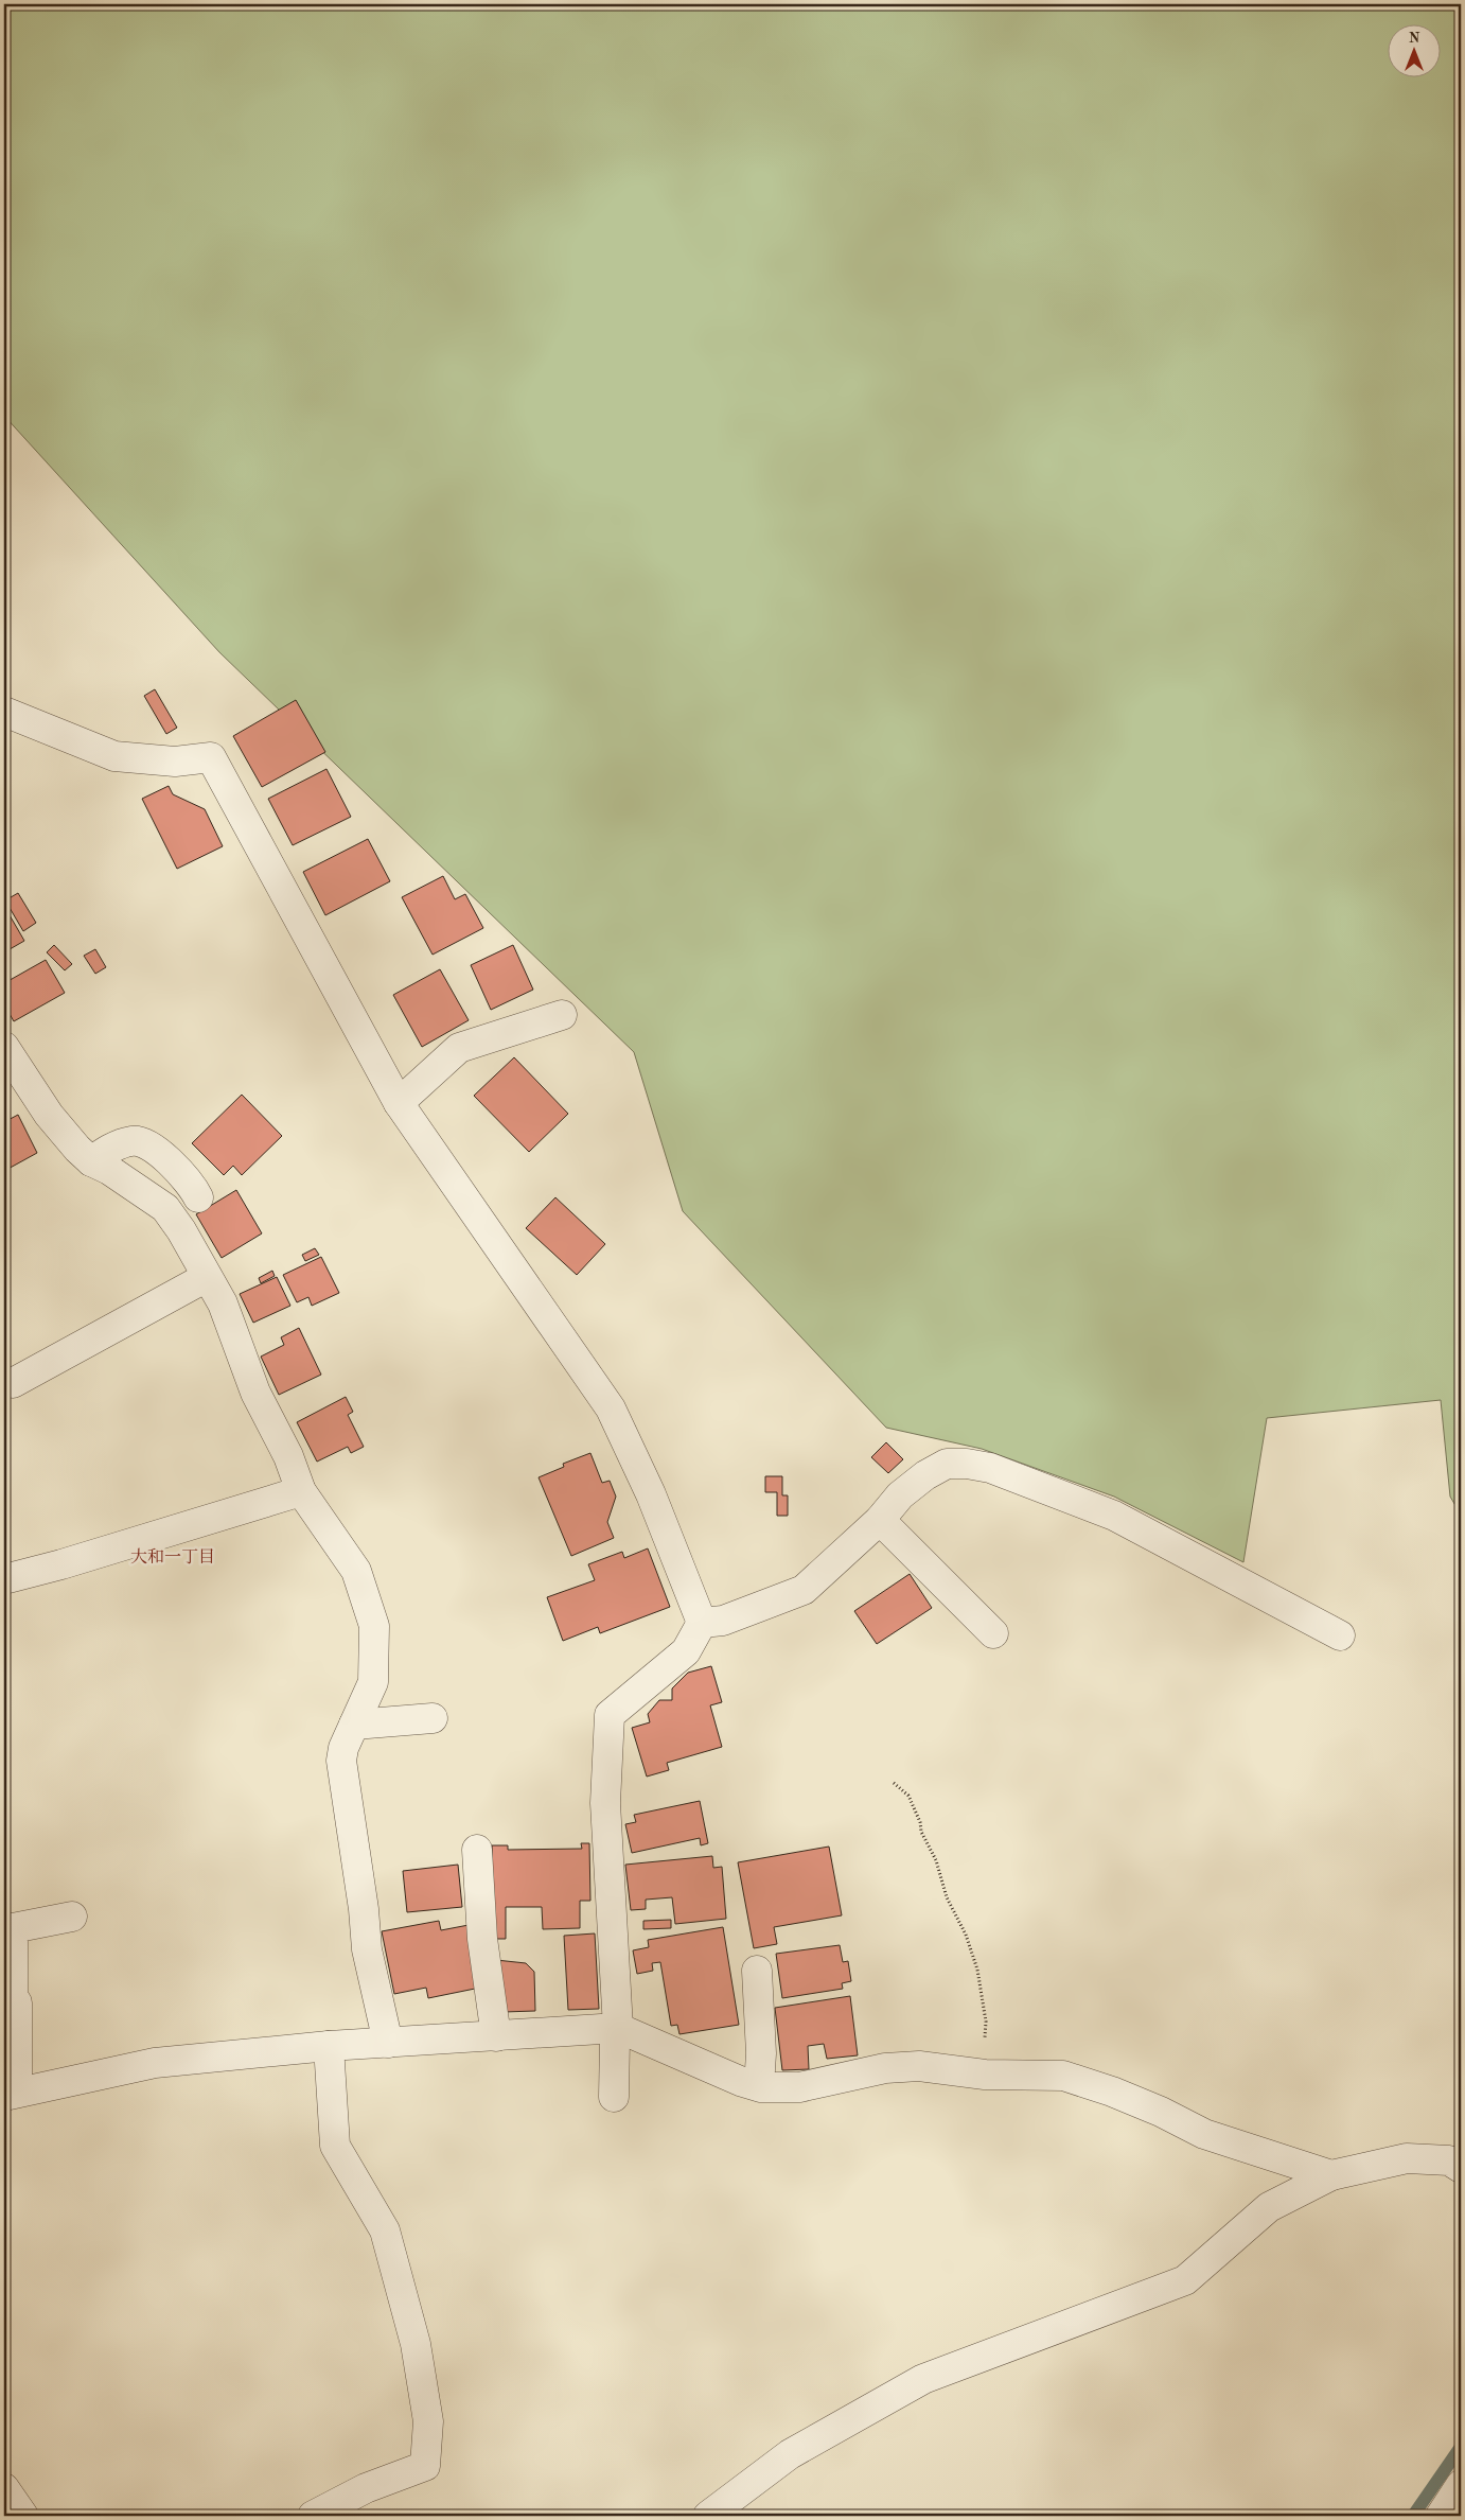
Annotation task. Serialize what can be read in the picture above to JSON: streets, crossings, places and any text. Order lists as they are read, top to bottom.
{
  "districts": ["大和一丁目"],
  "north": "top"
}
